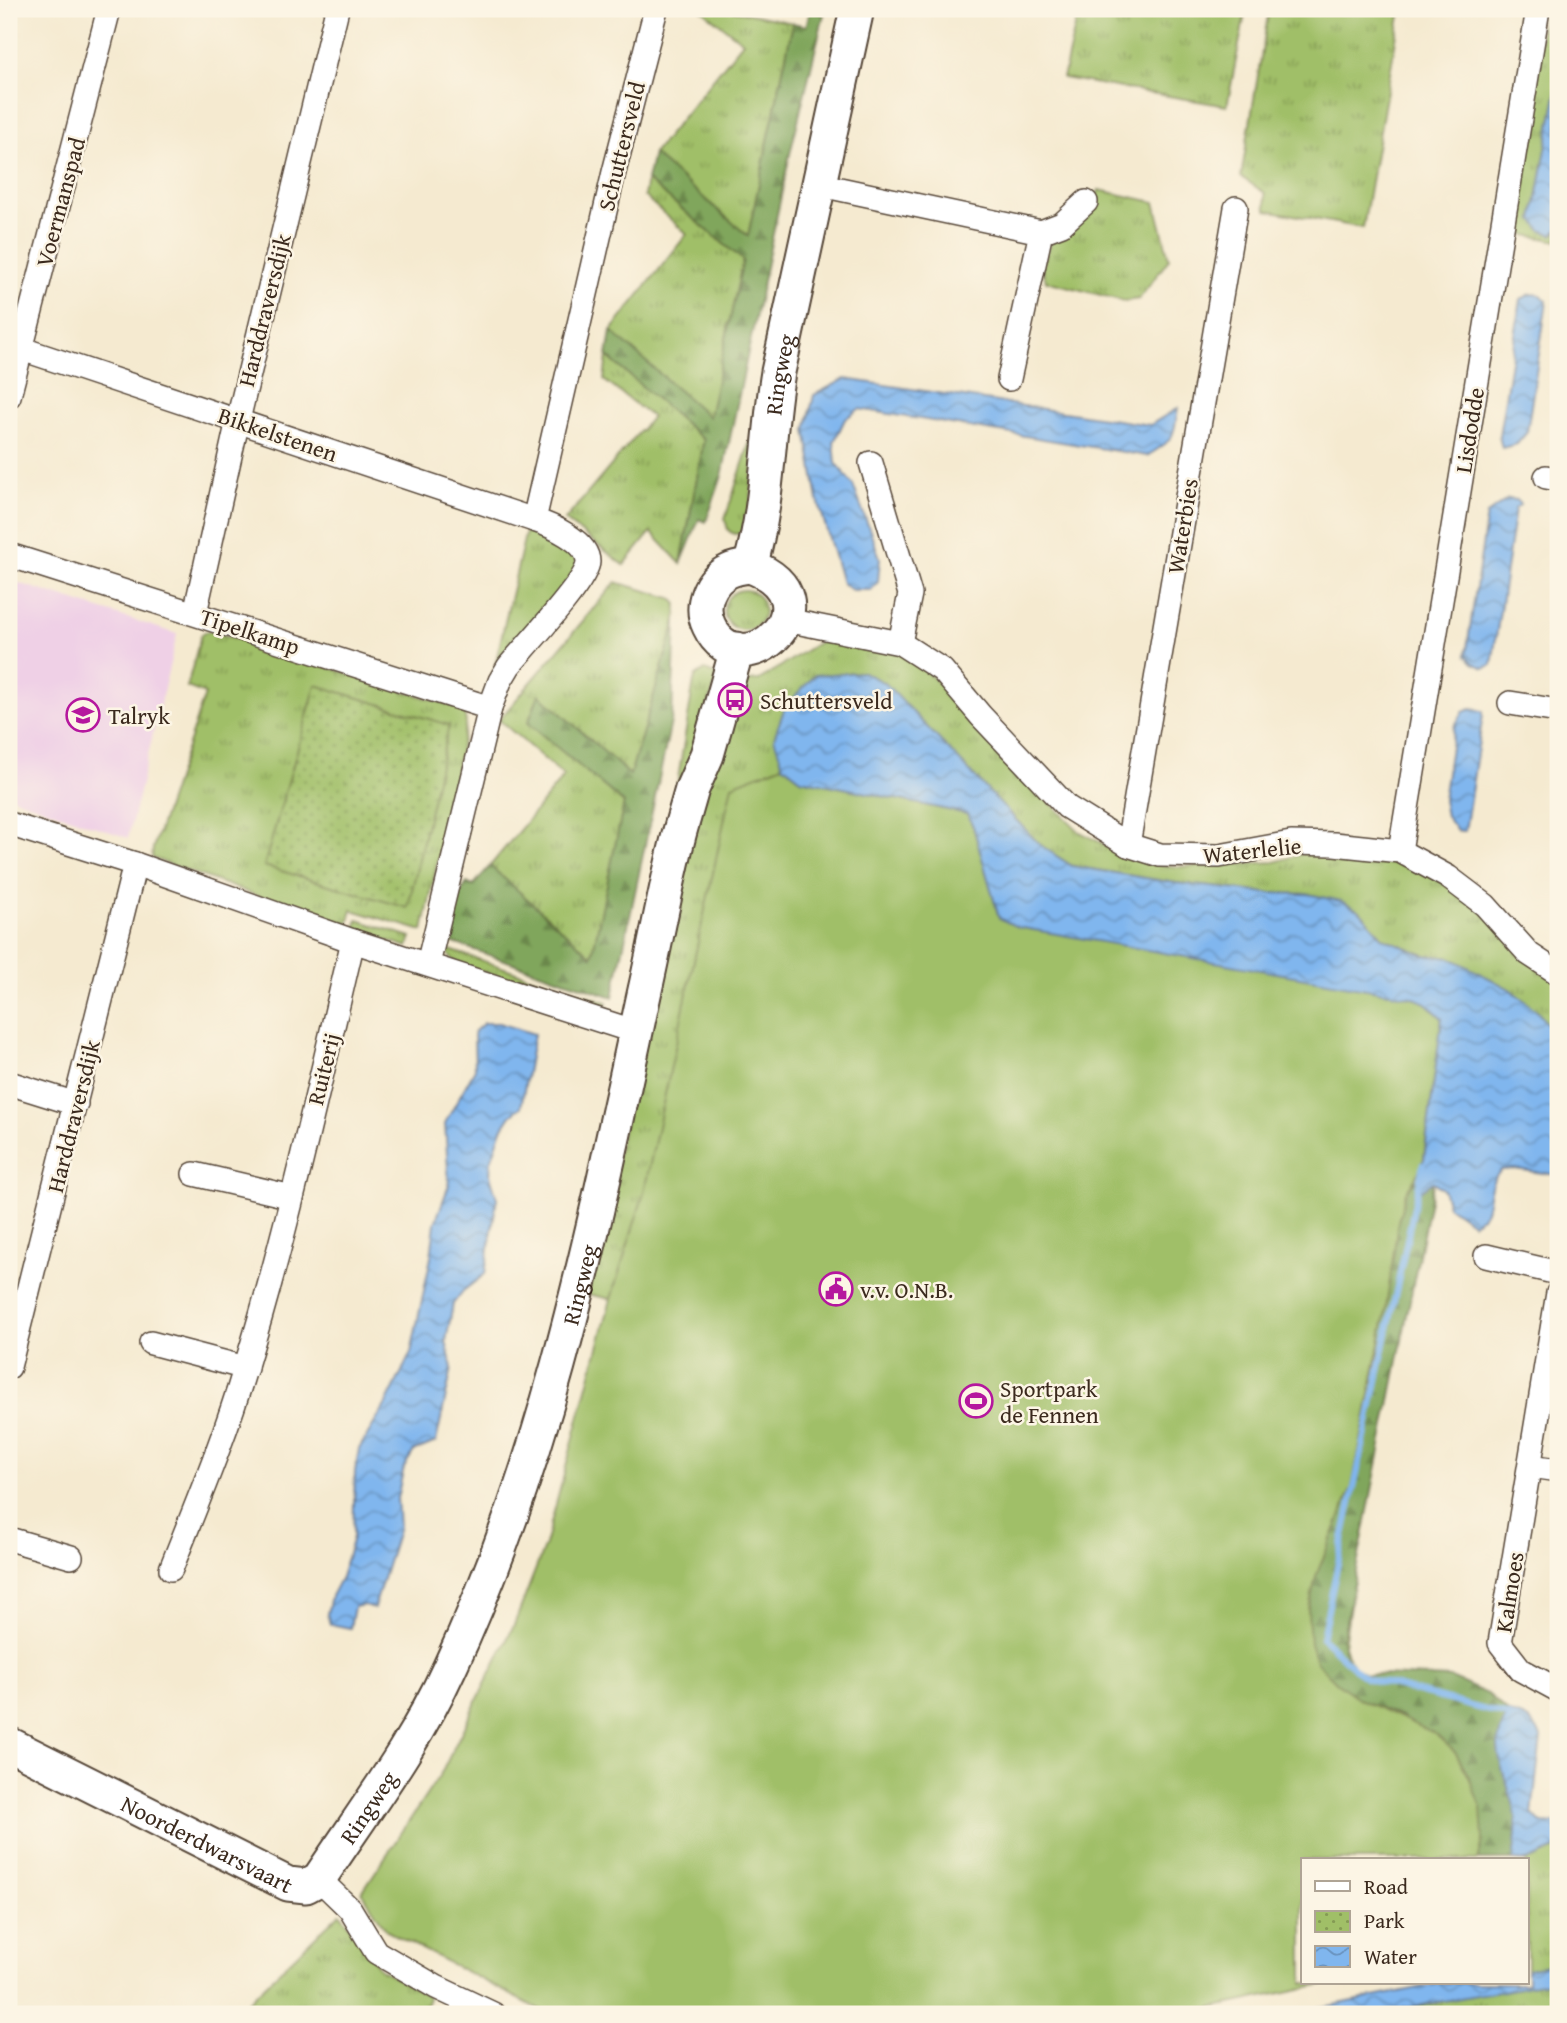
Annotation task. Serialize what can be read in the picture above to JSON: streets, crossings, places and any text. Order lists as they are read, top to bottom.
{
  "streets": {
    "main road": ["Ringweg", "Noorderdwarsvaart"],
    "street": [
      "Schuttersveld",
      "Voermanspad",
      "Harddraversdijk",
      "Lisdodde",
      "Bikkelstenen",
      "Waterbies",
      "Tipelkamp",
      "Waterlelie",
      "Ruiterij",
      "Kalmoes"
    ]
  },
  "crossings": [
    ["Schuttersveld", "Bikkelstenen"],
    ["Voermanspad", "Bikkelstenen"],
    ["Harddraversdijk", "Bikkelstenen"],
    ["Harddraversdijk", "Tipelkamp"],
    ["Ringweg", "Waterlelie"],
    ["Ringweg", "Noorderdwarsvaart"],
    ["Lisdodde", "Waterlelie"],
    ["Waterbies", "Waterlelie"]
  ],
  "places": {
    "bus stop": ["Schuttersveld"],
    "school or university": ["Talryk"],
    "public building": ["v.v. O.N.B."],
    "sports": ["Sportpark de Fennen"]
  },
  "legend": ["Road", "Park", "Water"]
}
